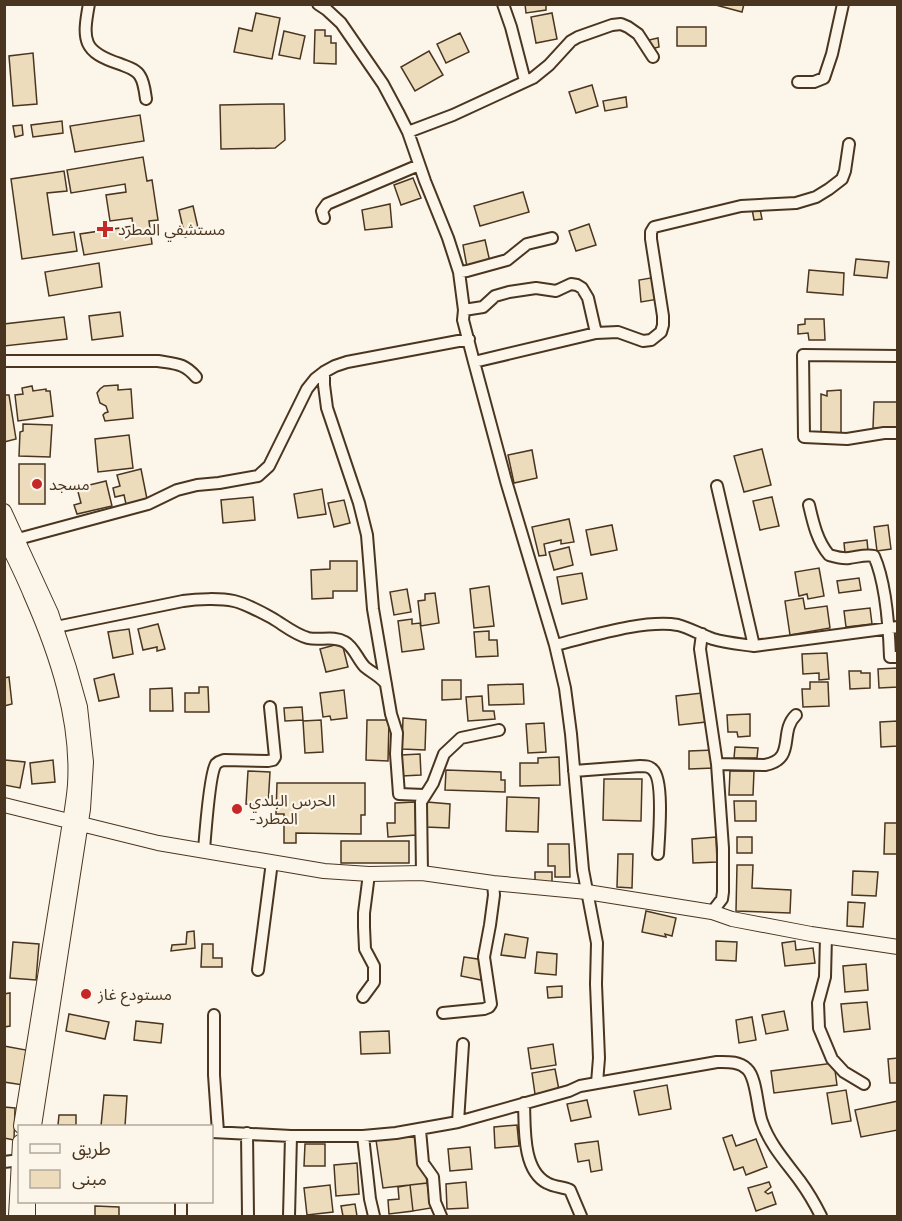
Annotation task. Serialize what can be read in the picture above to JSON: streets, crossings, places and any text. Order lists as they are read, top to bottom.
{
  "places": {
    "health": ["مستشفي المطرد"],
    "other": ["مسجد", "الحرس البلدي -المطرد", "مستودع غاز"]
  },
  "legend": ["طريق", "مبنى"]
}
